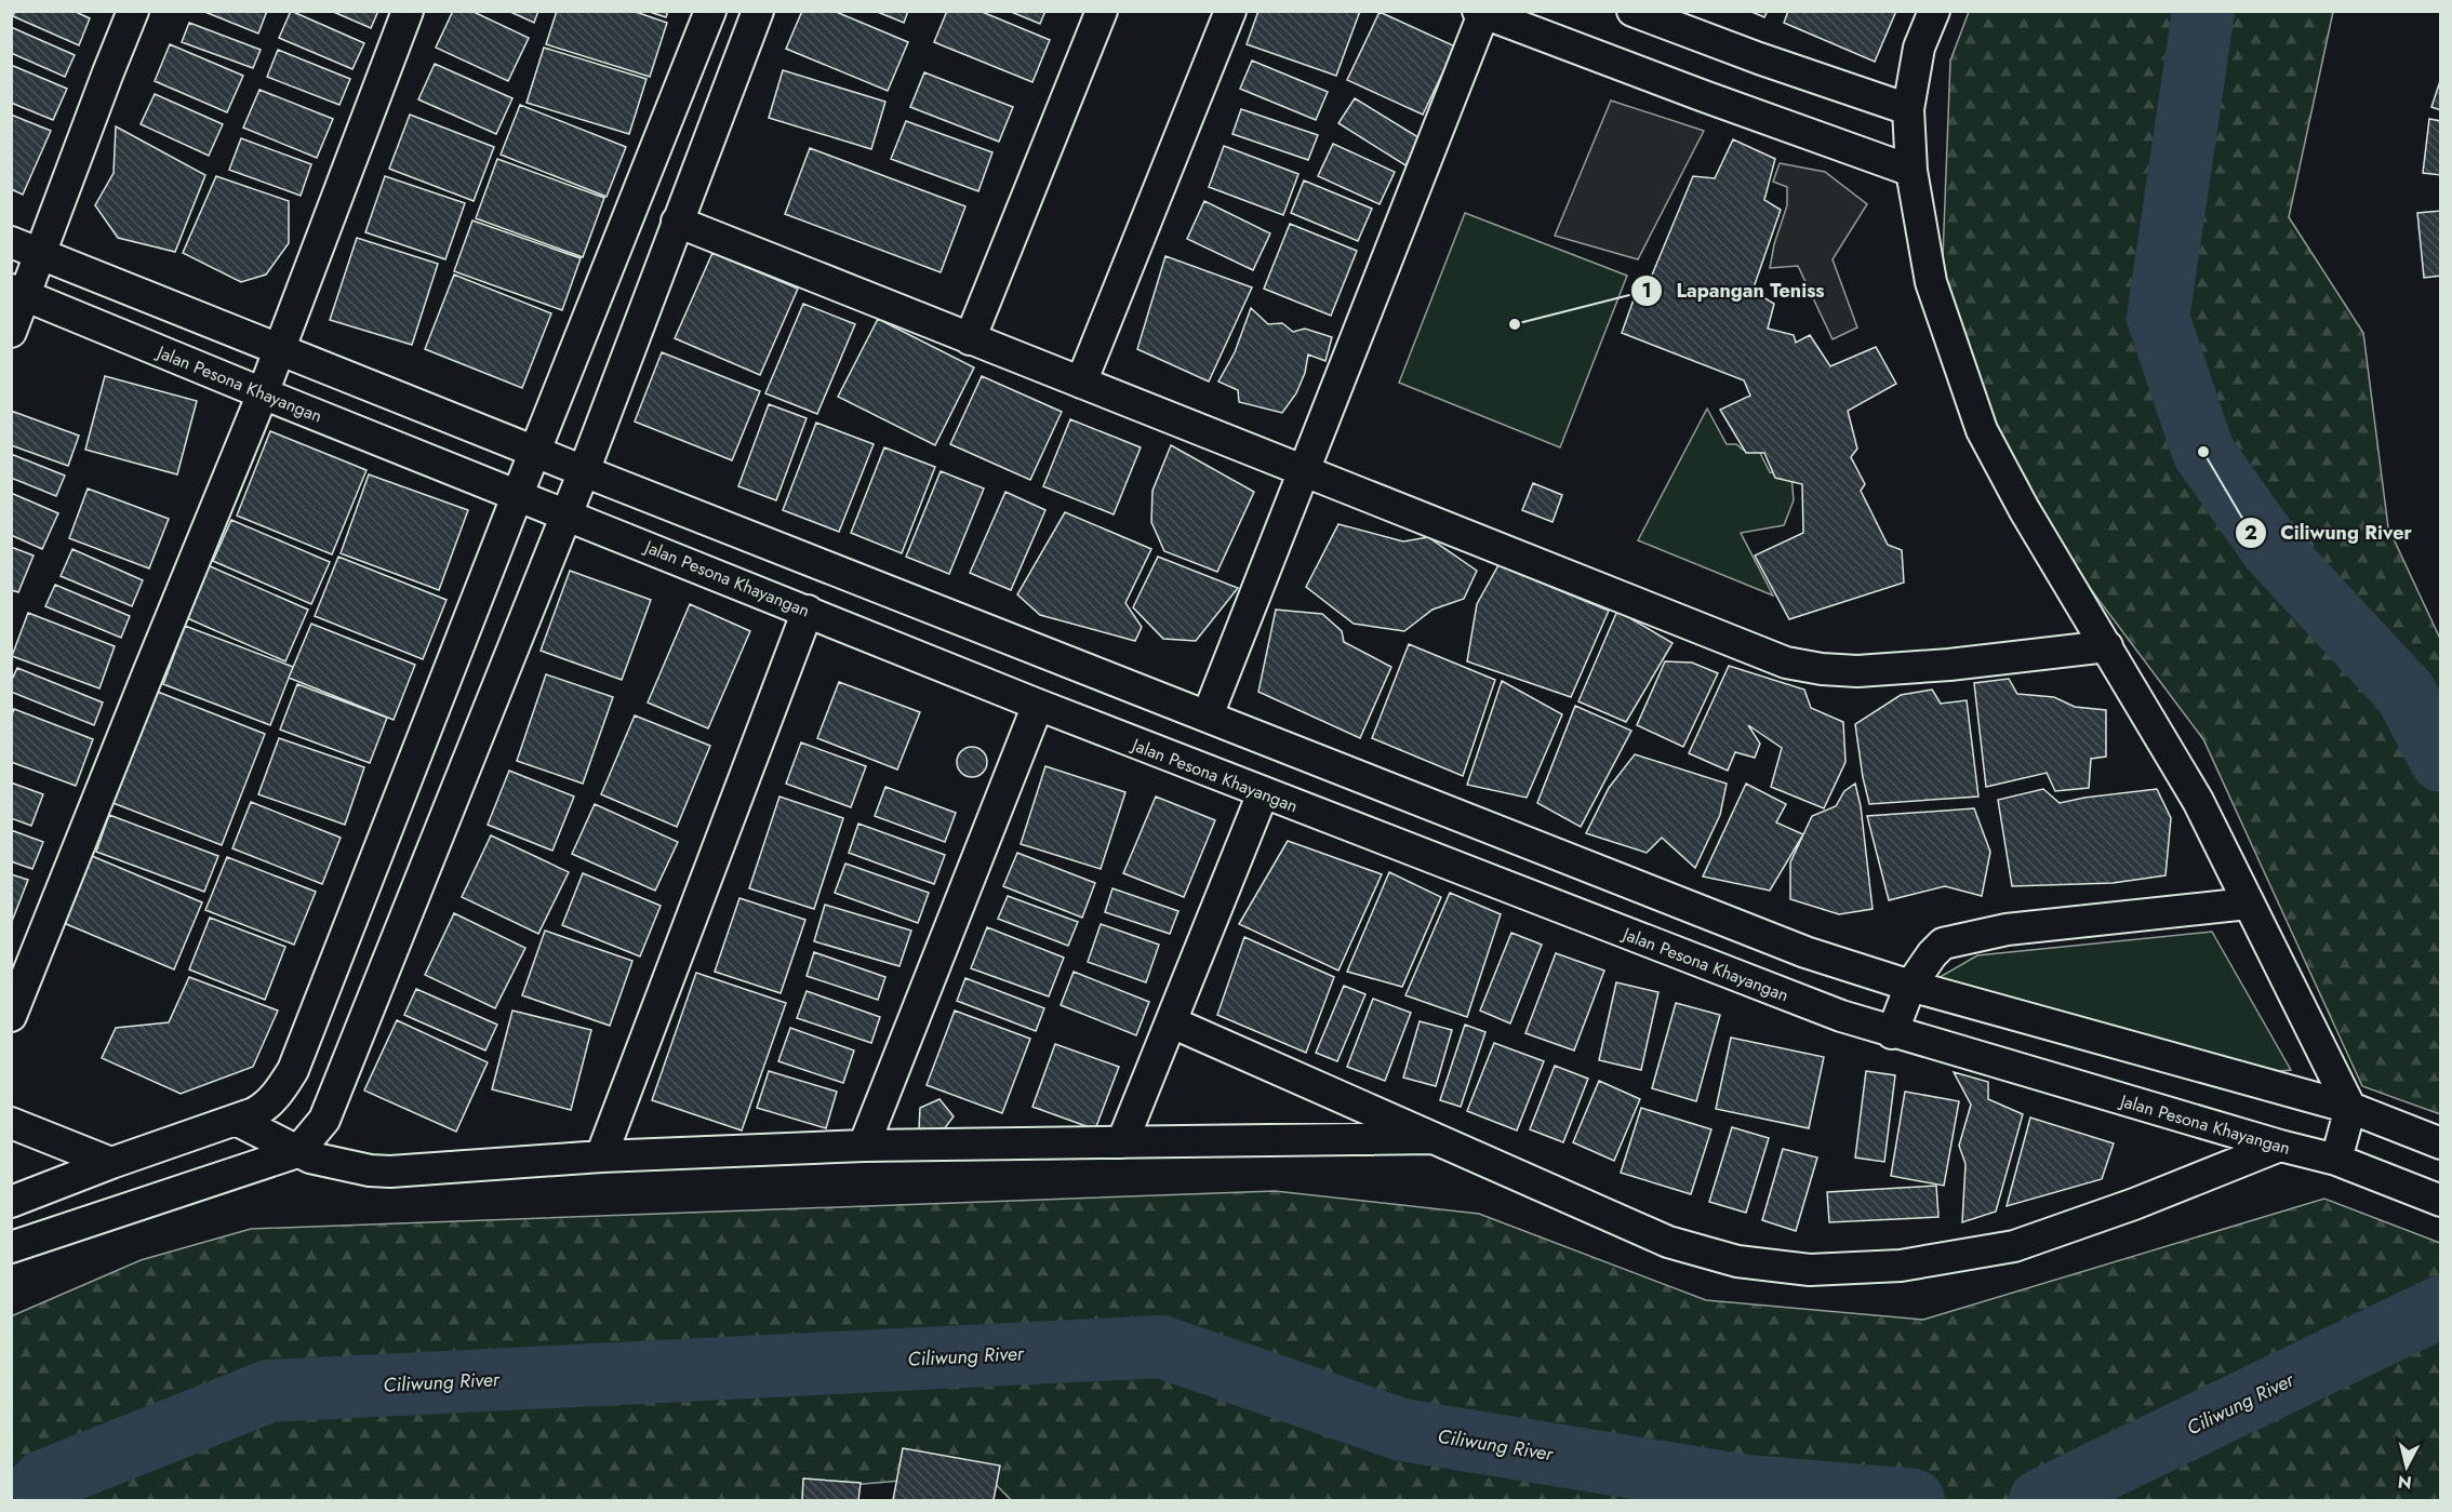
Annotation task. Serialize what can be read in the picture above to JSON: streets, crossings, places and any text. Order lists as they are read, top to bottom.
{
  "streets": {
    "street": ["Jalan Pesona Khayangan"]
  },
  "water": ["Ciliwung River"],
  "places": ["Lapangan Teniss", "Ciliwung River"],
  "north": "bottom"
}
